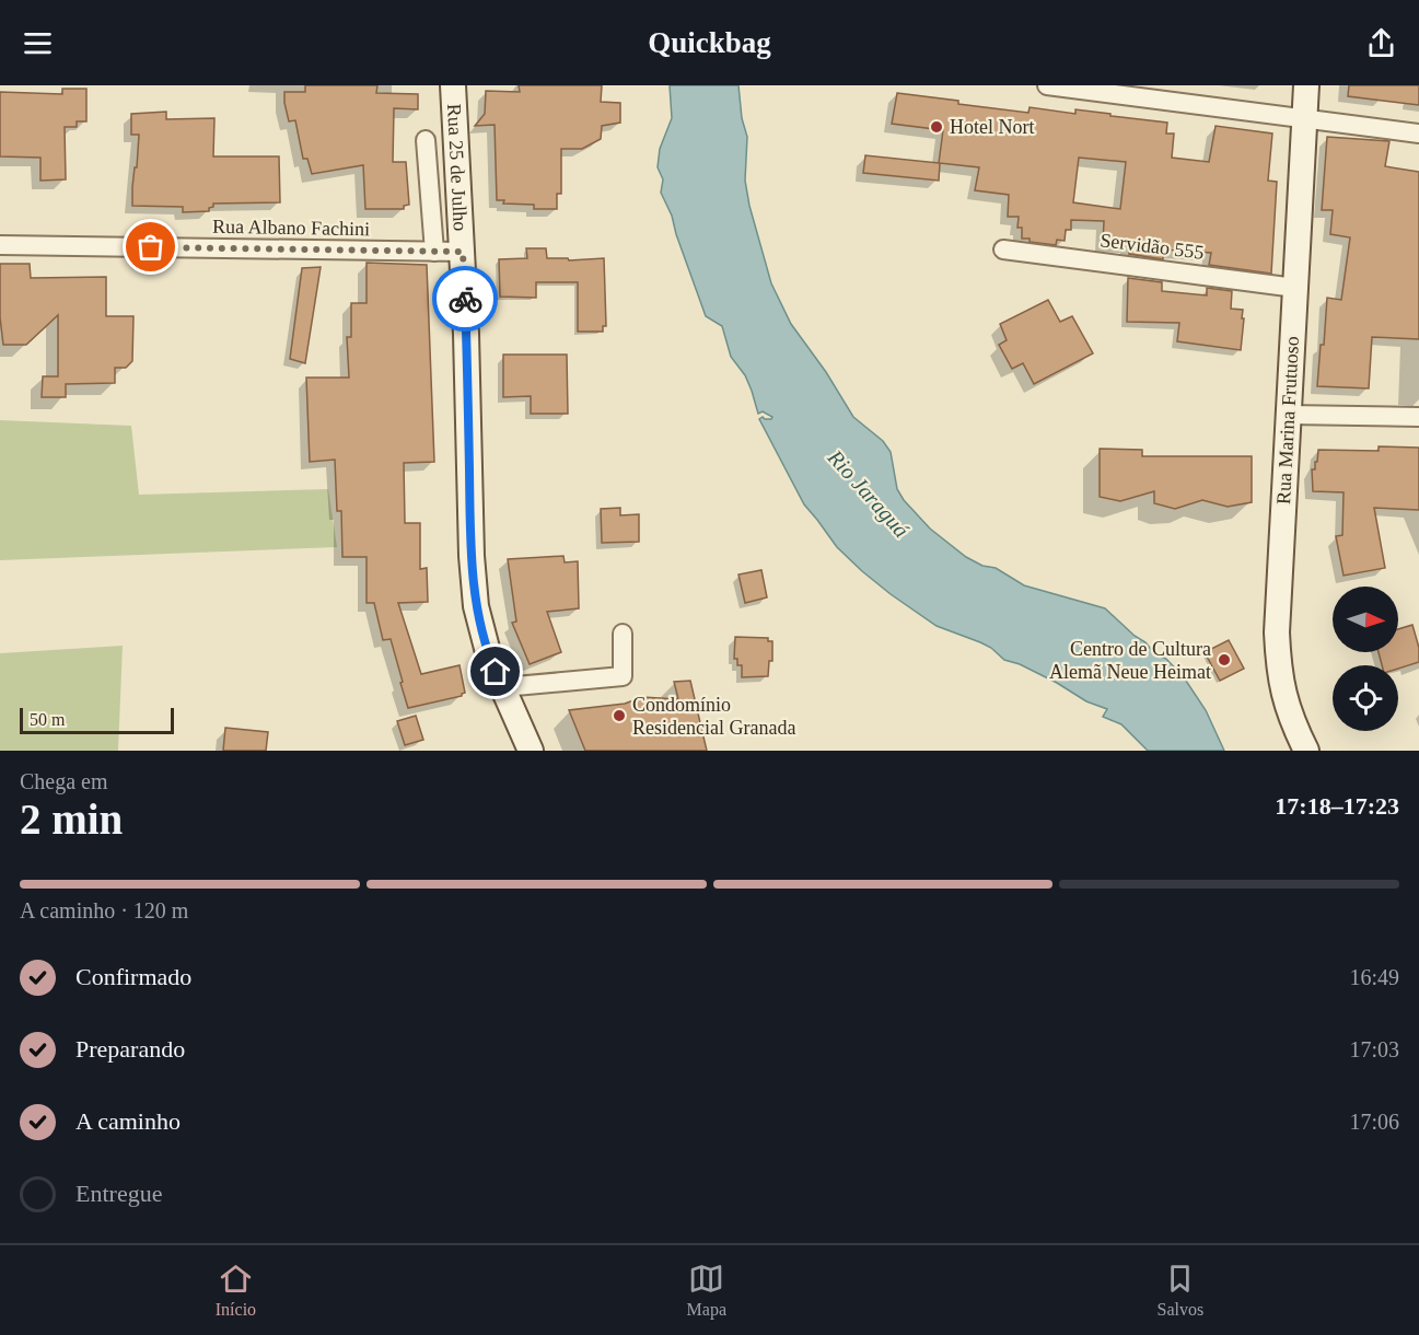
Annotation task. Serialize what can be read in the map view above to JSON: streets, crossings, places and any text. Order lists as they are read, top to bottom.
{
  "streets": {
    "main road": ["Rua 25 de Julho", "Rua Marina Frutuoso"],
    "street": ["Rua Albano Fachini", "Servidão 555"]
  },
  "crossings": [
    ["Rua 25 de Julho", "Rua Albano Fachini"],
    ["Servidão 555", "Rua Marina Frutuoso"]
  ],
  "water": ["Rio Jaraguá"],
  "places": ["Hotel Nort", "Centro de Cultura Alemã Neue Heimat", "Condomínio Residencial Granada"],
  "scale_bar": "50 m",
  "north": "right",
  "page": {
    "header": "Quickbag",
    "scale": "50 m",
    "heading": ["2 min", "Chega em", "17:18–17:23"],
    "bar": "A caminho · 120 m",
    "list": [
      ["Confirmado", "16:49"],
      ["Preparando", "17:03"],
      ["A caminho", "17:06"],
      "Entregue"
    ],
    "tabs": ["Início", "Mapa", "Salvos"]
  }
}
